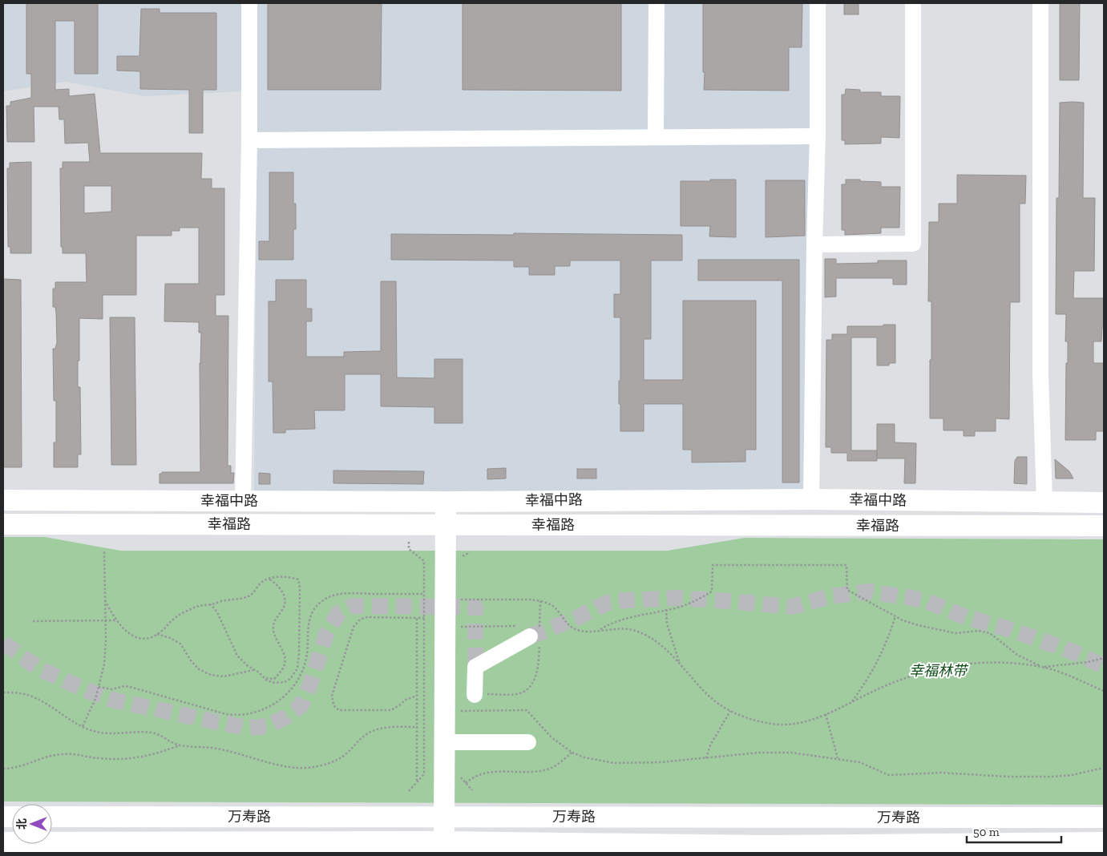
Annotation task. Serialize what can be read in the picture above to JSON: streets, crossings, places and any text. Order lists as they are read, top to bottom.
{
  "streets": {
    "main road": ["幸福中路", "幸福路", "万寿路"]
  },
  "parks": ["幸福林带"],
  "scale_bar": "50 m",
  "north": "left"
}
